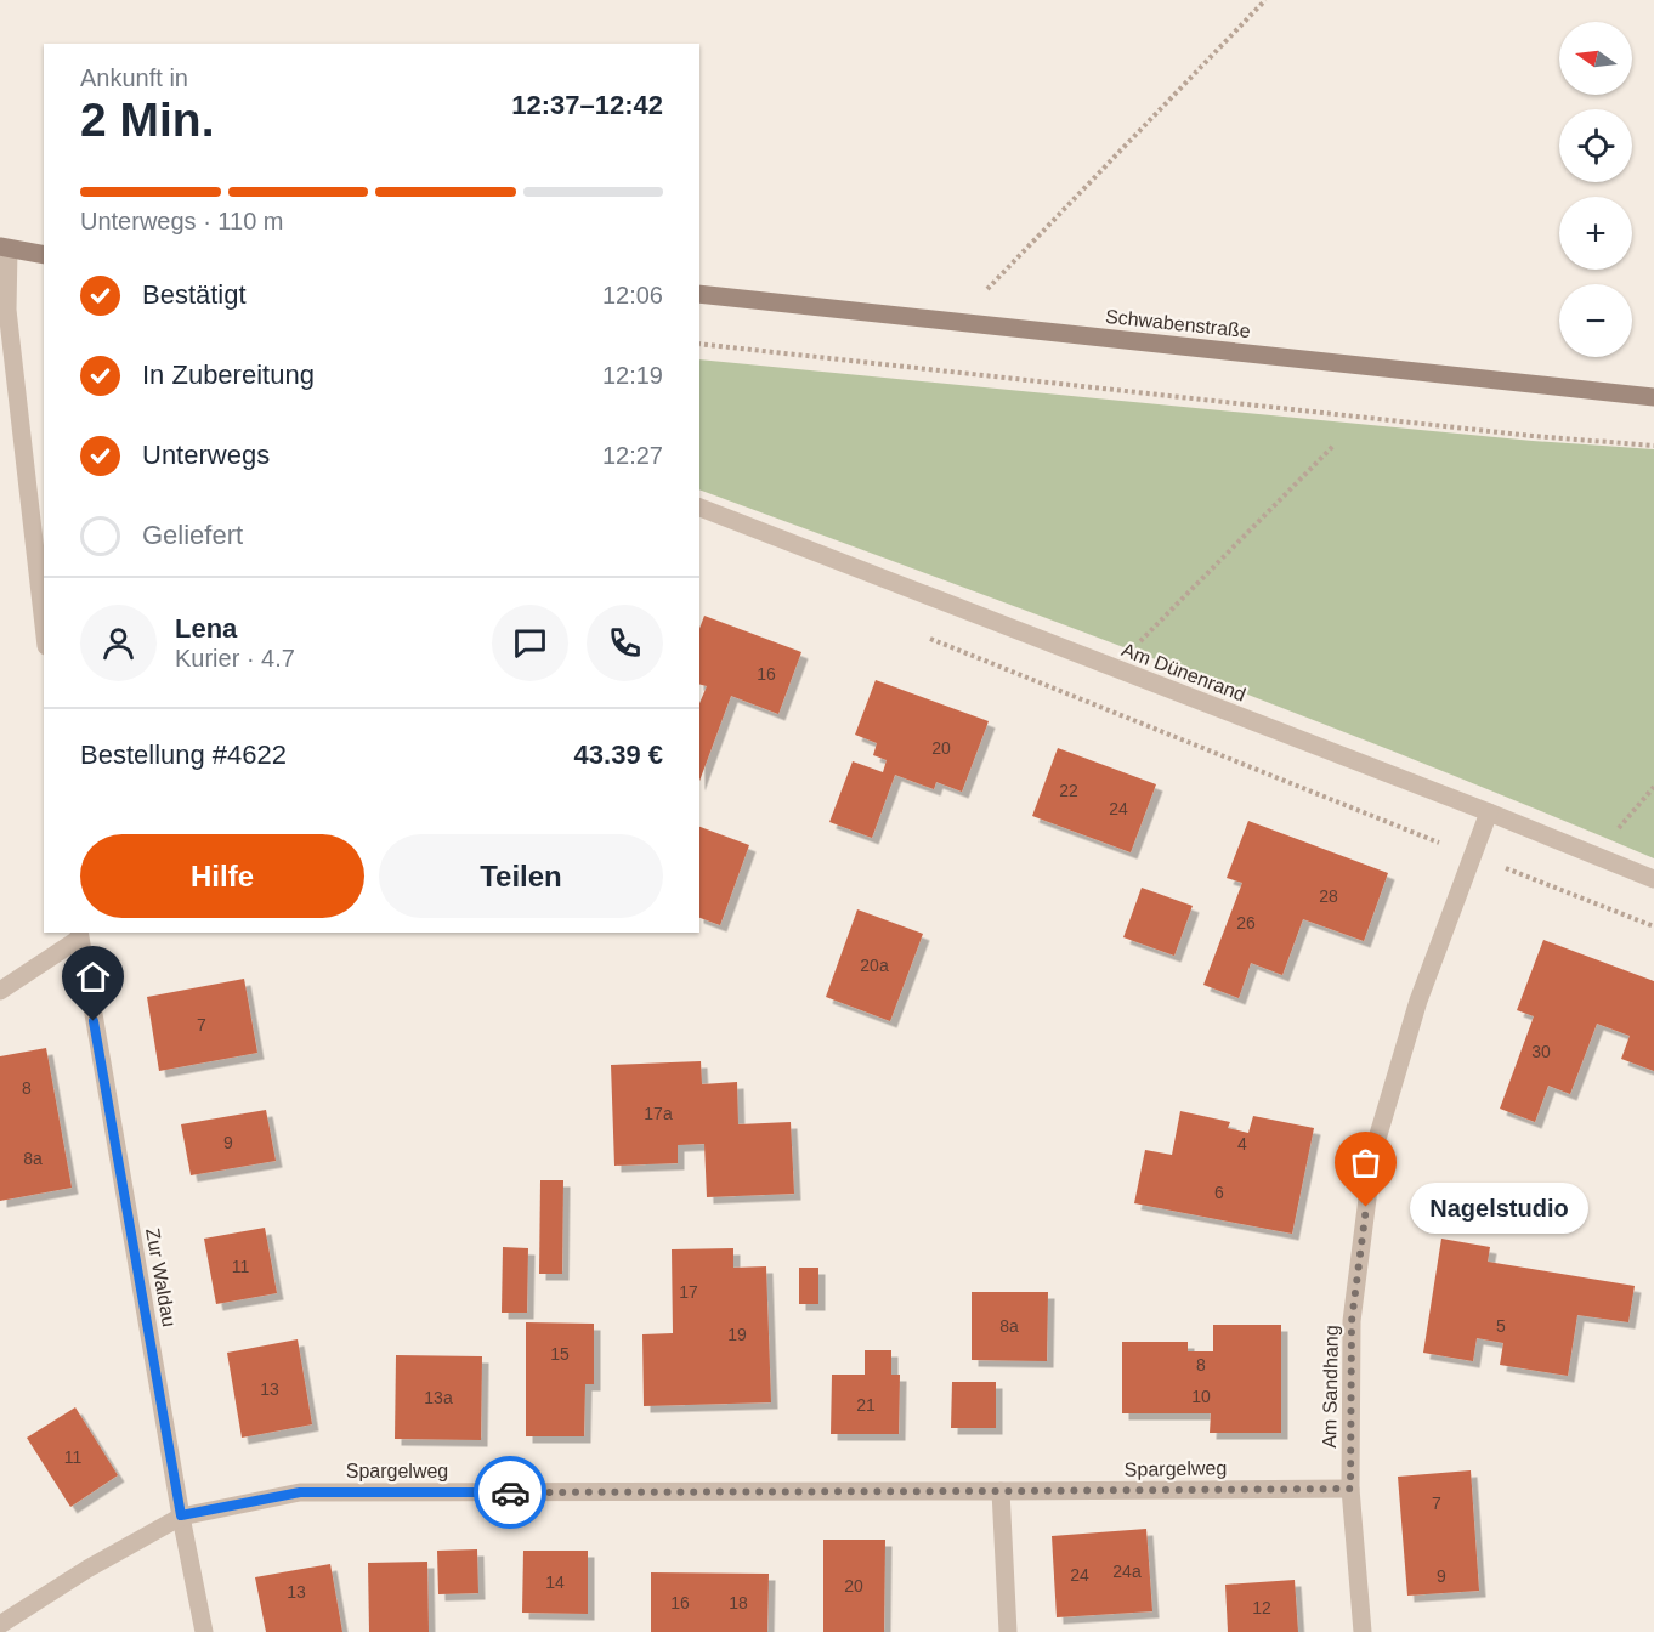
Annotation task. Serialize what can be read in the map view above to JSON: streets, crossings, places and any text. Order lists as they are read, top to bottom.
{
  "streets": {
    "street": [
      "Schwabenstraße",
      "Am Dünenrand",
      "Zur Waldau",
      "Am Sandhang",
      "Spargelweg"
    ]
  },
  "crossings": [
    ["Am Dünenrand", "Am Sandhang"],
    ["Zur Waldau", "Spargelweg"],
    ["Am Sandhang", "Spargelweg"]
  ],
  "places": ["Nagelstudio"],
  "house_numbers": [
    "16",
    "20",
    "22",
    "24",
    "28",
    "26",
    "20a",
    "7",
    "30",
    "8",
    "17a",
    "9",
    "4",
    "8a",
    "6",
    "11",
    "17",
    "8a",
    "5",
    "19",
    "15",
    "8",
    "13",
    "10",
    "13a",
    "21",
    "11",
    "7",
    "24a",
    "24",
    "9",
    "14",
    "20",
    "13",
    "16",
    "18",
    "12"
  ],
  "north": "left",
  "page": {
    "map_buttons": ["+", "−"],
    "heading": ["2 Min.", "Ankunft in", "12:37–12:42"],
    "panel": [
      "Lena",
      "Kurier · 4.7",
      "Bestellung #4622",
      "43.39 €"
    ],
    "bar": "Unterwegs · 110 m",
    "list": [
      ["Bestätigt", "12:06"],
      ["In Zubereitung", "12:19"],
      ["Unterwegs", "12:27"],
      "Geliefert"
    ],
    "buttons": ["Hilfe", "Teilen"],
    "bubble": "Nagelstudio"
  }
}
